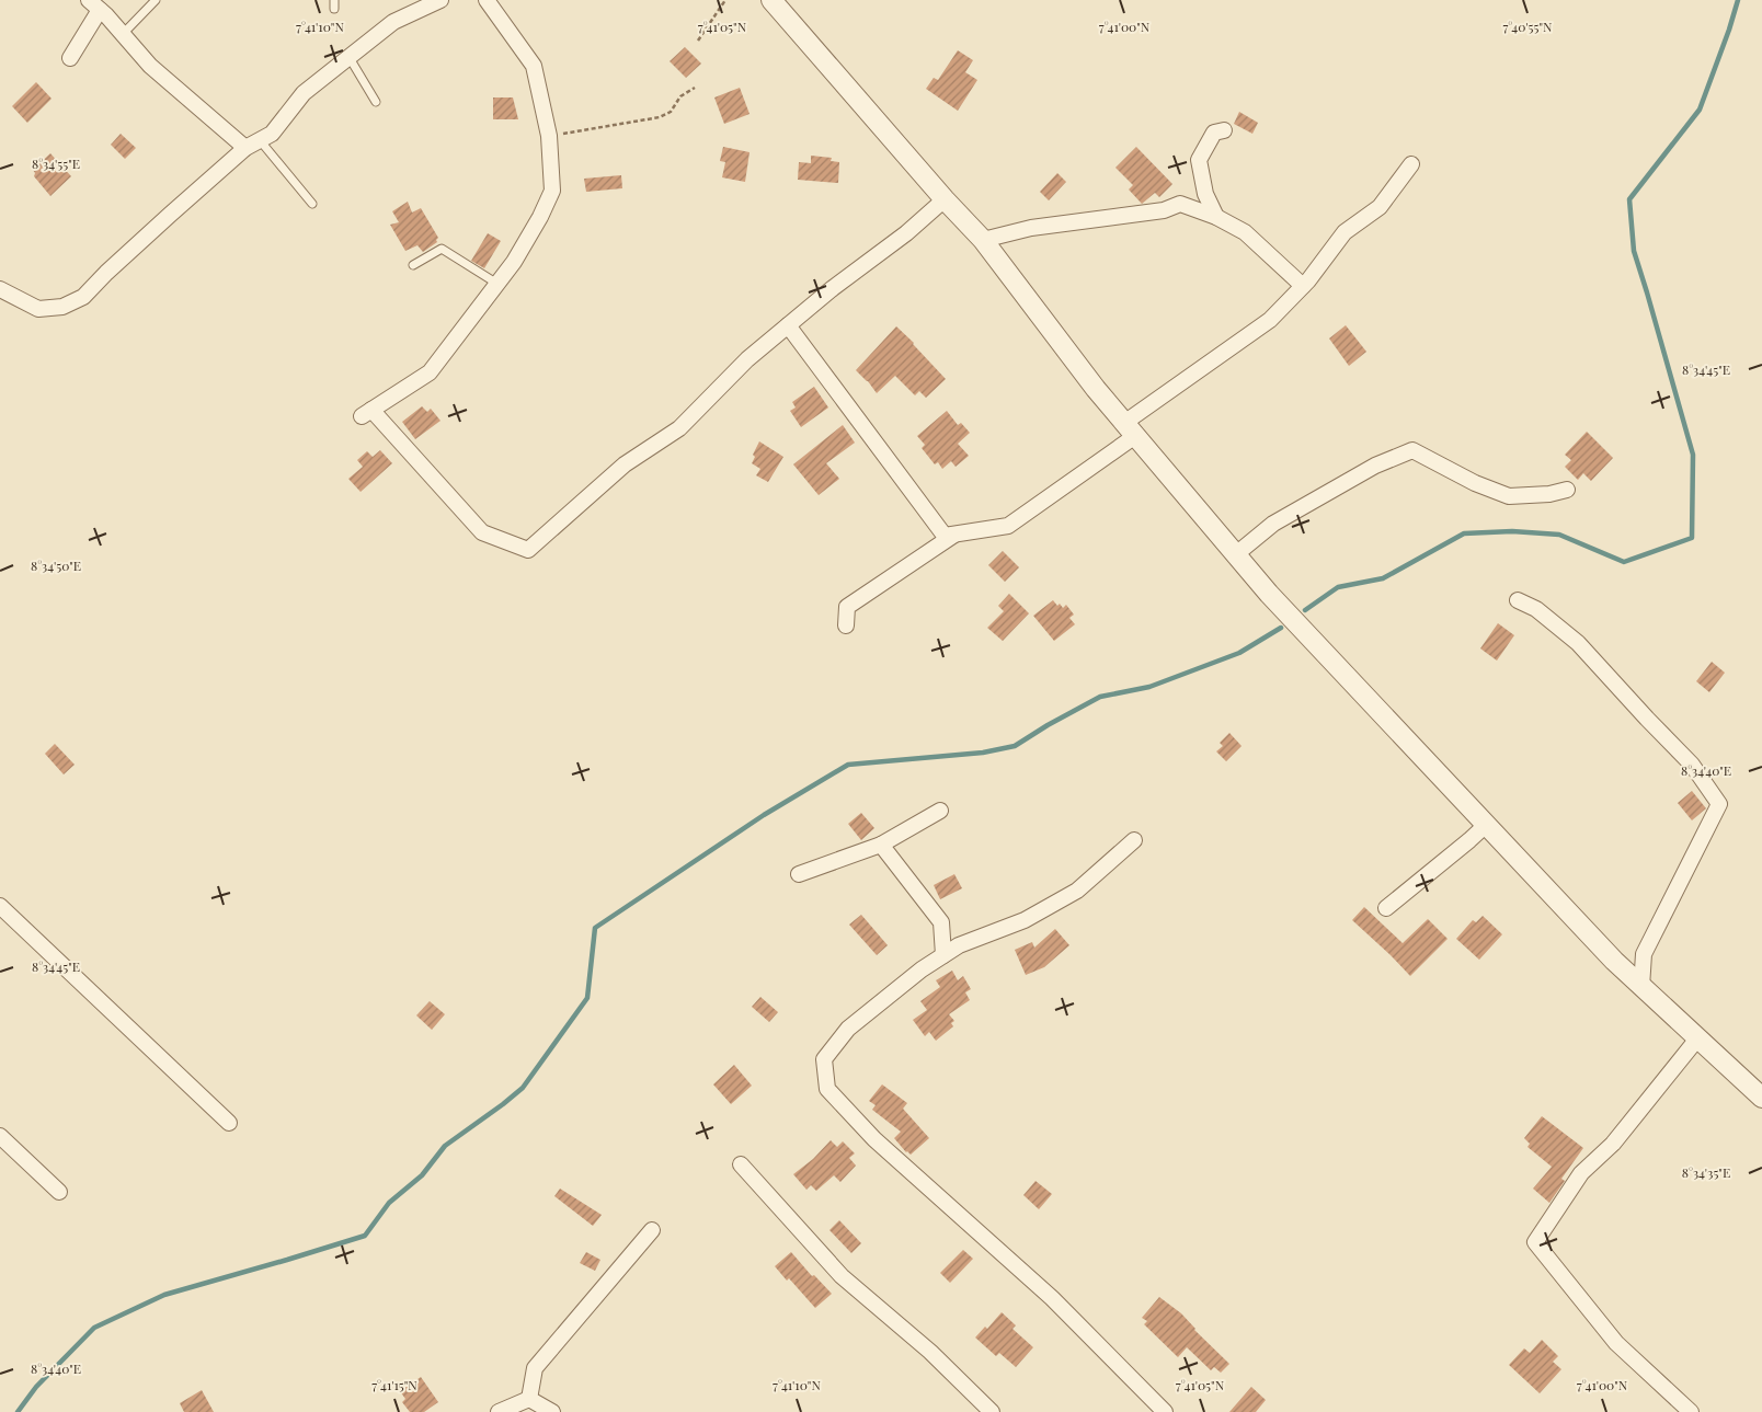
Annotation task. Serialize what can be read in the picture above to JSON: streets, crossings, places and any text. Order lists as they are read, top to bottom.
{
  "coordinates": [
    "7°41'10\"N",
    "7°41'05\"N",
    "7°41'00\"N",
    "7°40'55\"N",
    "8°34'55\"E",
    "8°34'45\"E",
    "8°34'50\"E",
    "8°34'40\"E",
    "8°34'35\"E",
    "7°41'15\"N"
  ]
}
